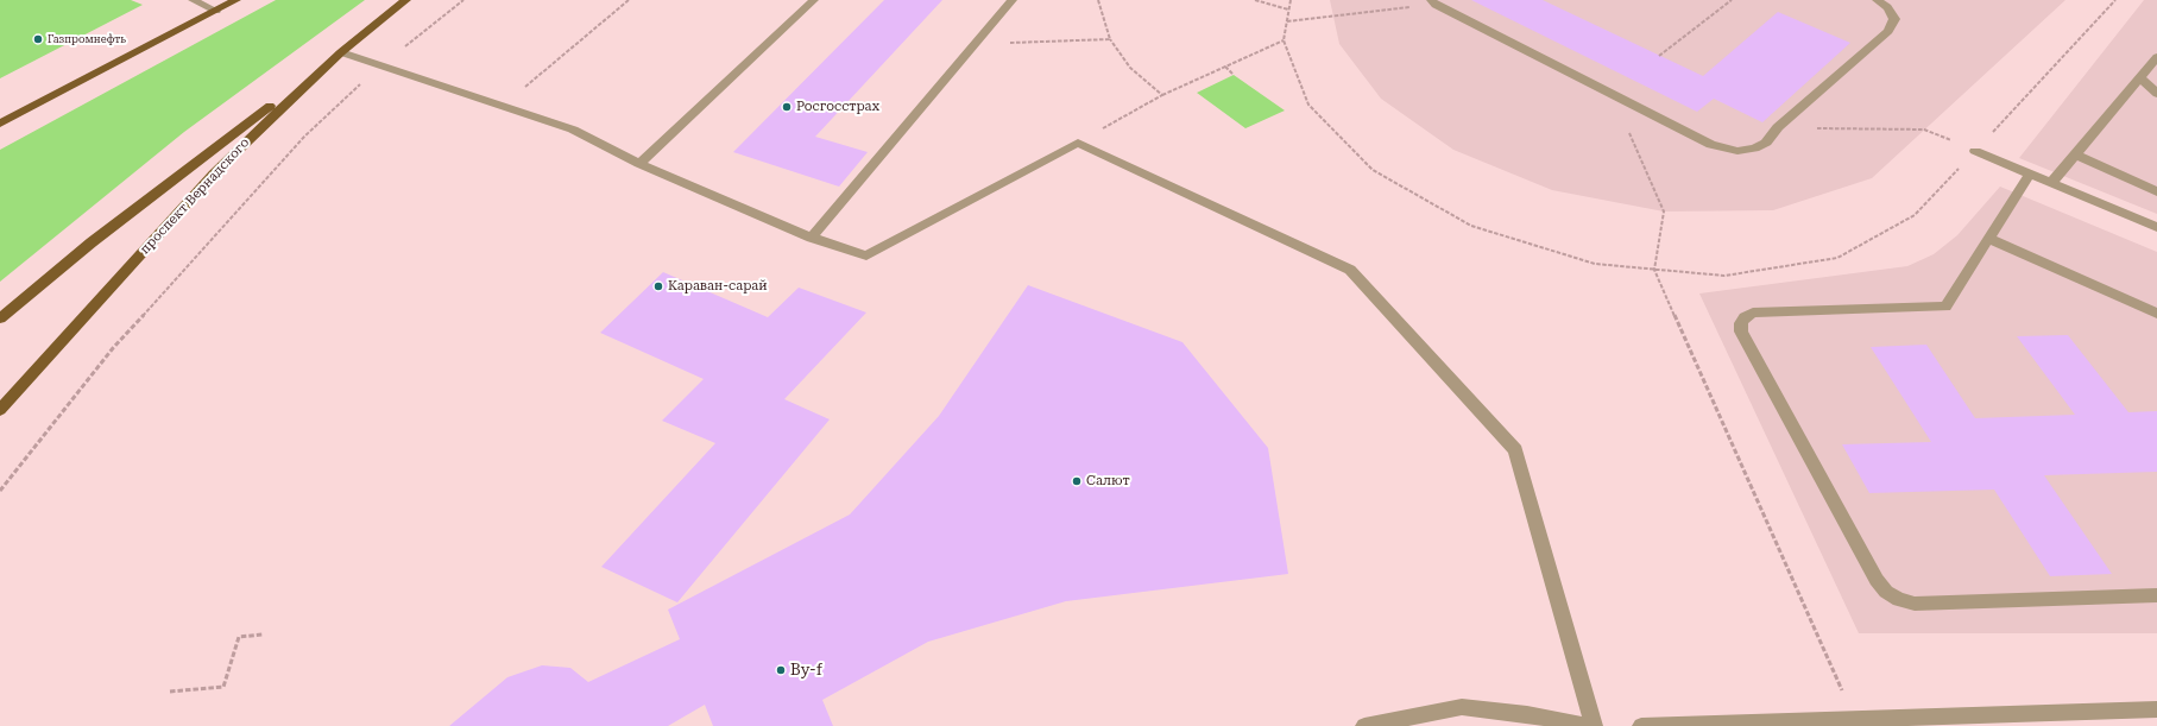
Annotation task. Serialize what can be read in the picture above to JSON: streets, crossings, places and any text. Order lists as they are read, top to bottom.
{
  "streets": {
    "main road": ["проспект Вернадского"]
  },
  "places": [
    "Газпромнефть",
    "Росгосстрах",
    "Караван-сарай",
    "Салют",
    "By-f"
  ]
}
